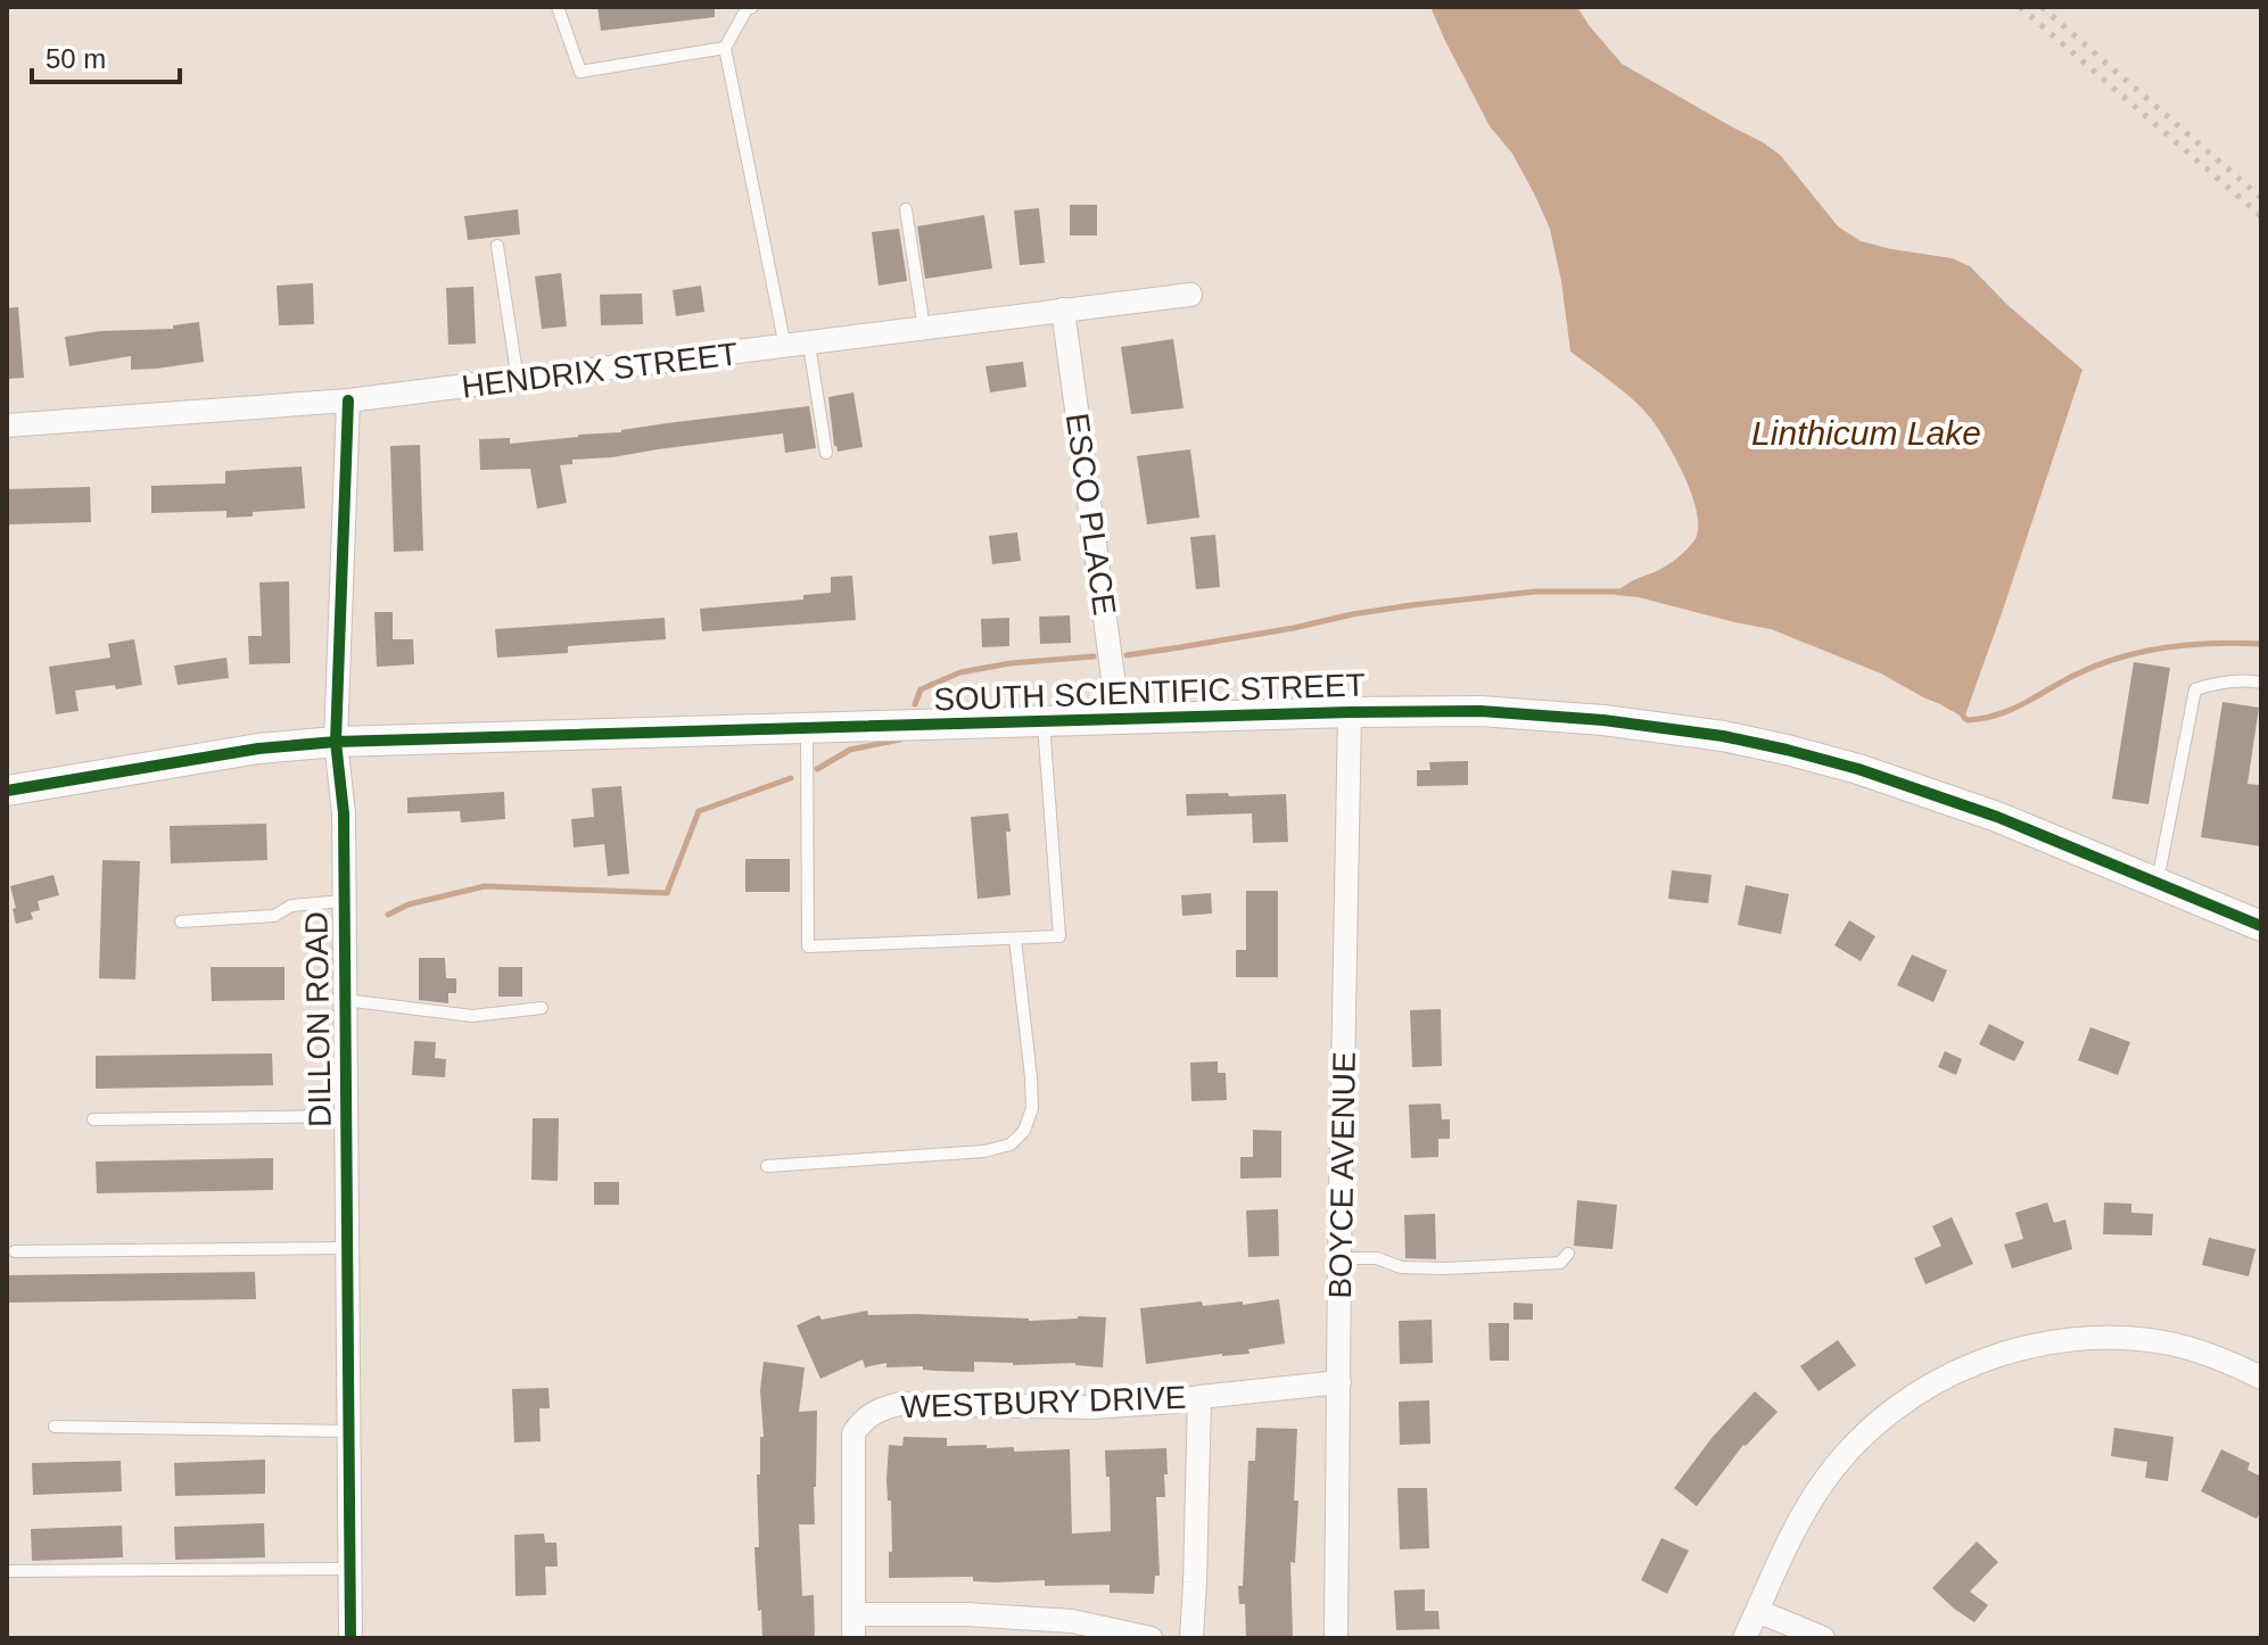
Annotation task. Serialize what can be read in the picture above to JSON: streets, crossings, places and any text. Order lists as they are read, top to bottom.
{
  "streets": {
    "street": [
      "HENDRIX STREET",
      "ESCO PLACE",
      "SOUTH SCIENTIFIC STREET",
      "DILLON ROAD",
      "BOYCE AVENUE",
      "WESTBURY DRIVE"
    ]
  },
  "crossings": [
    ["HENDRIX STREET", "ESCO PLACE"],
    ["HENDRIX STREET", "DILLON ROAD"],
    ["ESCO PLACE", "SOUTH SCIENTIFIC STREET"],
    ["SOUTH SCIENTIFIC STREET", "DILLON ROAD"],
    ["SOUTH SCIENTIFIC STREET", "BOYCE AVENUE"],
    ["BOYCE AVENUE", "WESTBURY DRIVE"]
  ],
  "water": ["Linthicum Lake"],
  "scale_bar": "50 m"
}
